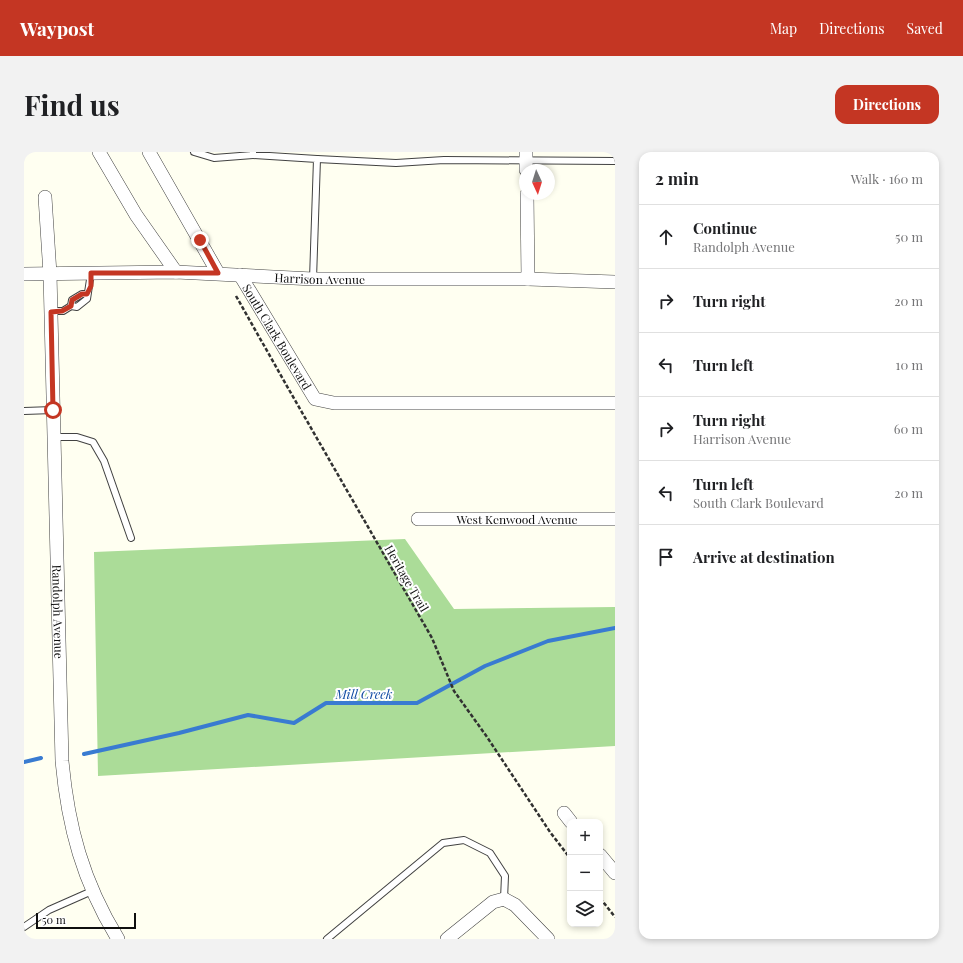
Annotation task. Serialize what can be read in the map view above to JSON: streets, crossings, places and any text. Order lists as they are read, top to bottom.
{
  "streets": {
    "street": [
      "Harrison Avenue",
      "South Clark Boulevard",
      "West Kenwood Avenue",
      "Randolph Avenue"
    ],
    "path": ["Heritage Trail"]
  },
  "crossings": [
    ["Harrison Avenue", "South Clark Boulevard"],
    ["Harrison Avenue", "Randolph Avenue"]
  ],
  "water": ["Mill Creek"],
  "scale_bar": "50 m",
  "north": "bottom",
  "page": {
    "header": "Waypost",
    "nav": ["Map", "Directions", "Saved"],
    "buttons": "Directions",
    "title": "Find us",
    "heading": ["2 min", "Walk · 160 m"],
    "list": [
      ["Continue", "Randolph Avenue", "50 m"],
      ["Turn right", "20 m"],
      ["Turn left", "10 m"],
      ["Turn right", "Harrison Avenue", "60 m"],
      ["Turn left", "South Clark Boulevard", "20 m"],
      "Arrive at destination"
    ],
    "map_buttons": ["+", "−"],
    "scale": "50 m"
  }
}
